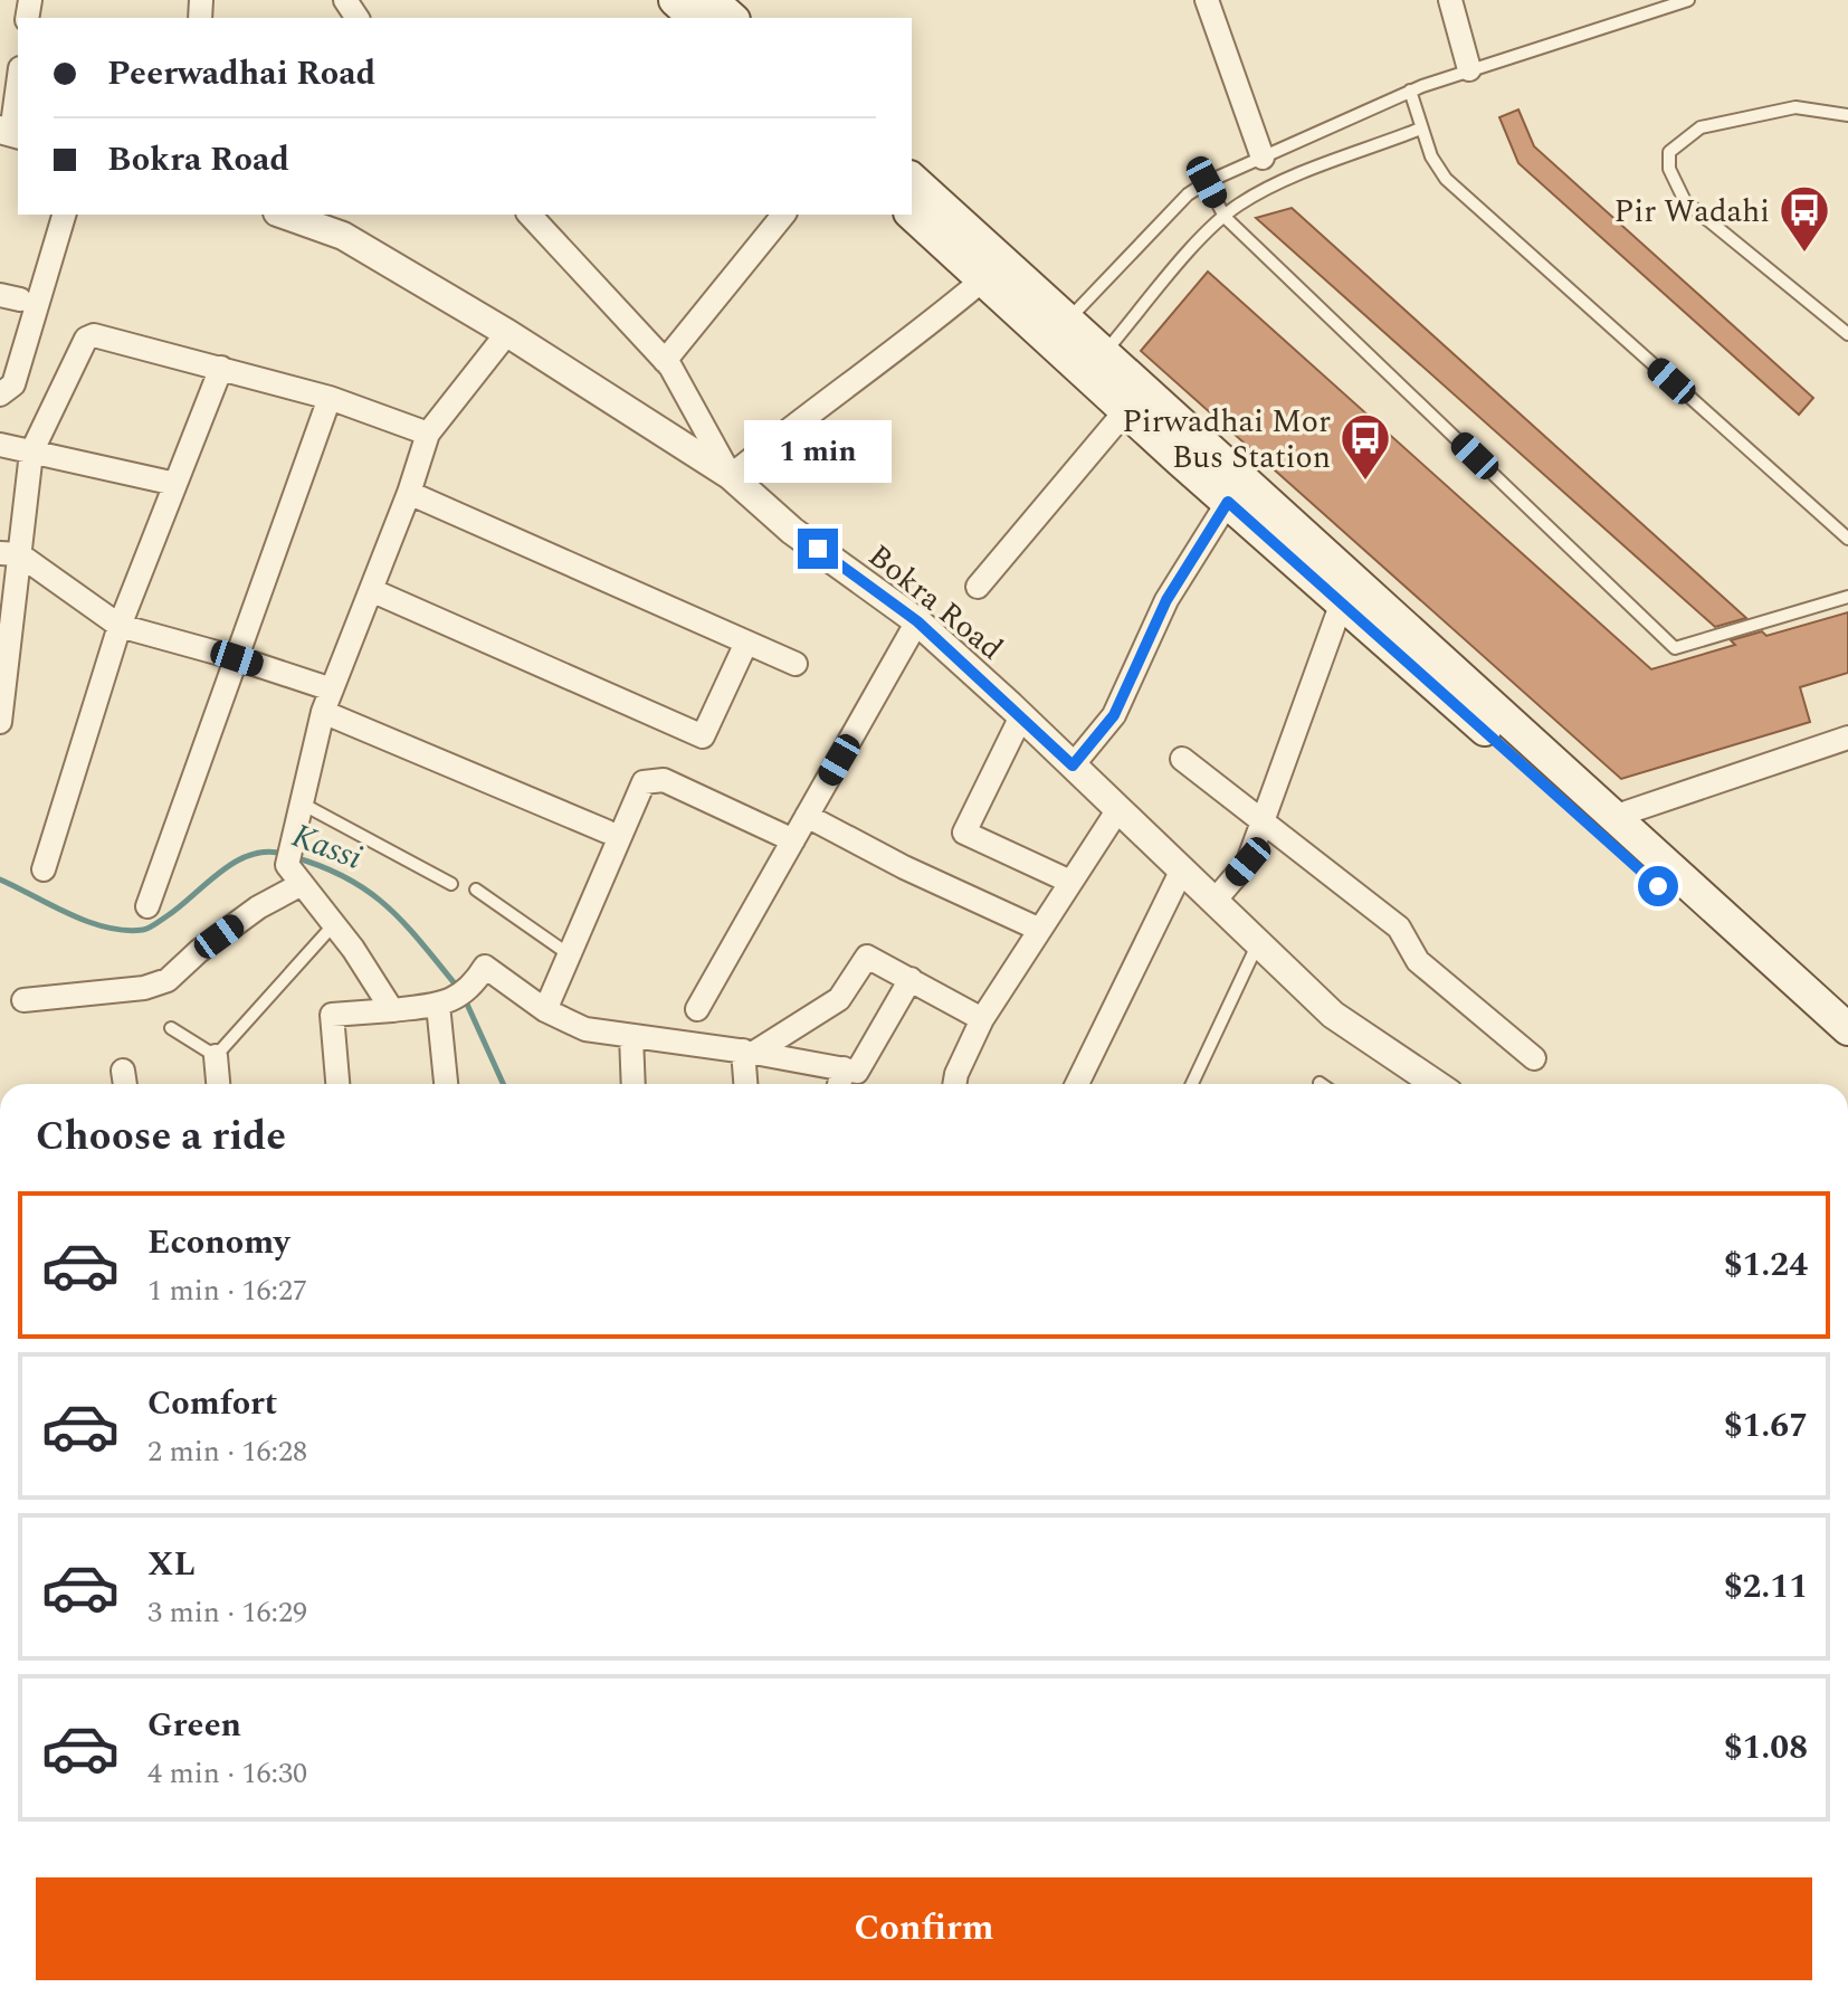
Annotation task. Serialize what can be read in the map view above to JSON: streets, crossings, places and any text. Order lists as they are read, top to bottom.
{
  "streets": {
    "street": ["Bokra Road"]
  },
  "water": ["Kassi"],
  "places": {
    "bus stop": ["Pir Wadahi", "Pirwadhai Mor Bus Station"]
  },
  "page": {
    "banner": ["Peerwadhai Road", "Bokra Road"],
    "bubble": "1 min",
    "heading": "Choose a ride",
    "list": [
      {
        "name": "Economy",
        "note": "1 min · 16:27",
        "value": "$1.24"
      },
      {
        "name": "Comfort",
        "note": "2 min · 16:28",
        "value": "$1.67"
      },
      {
        "name": "XL",
        "note": "3 min · 16:29",
        "value": "$2.11"
      },
      {
        "name": "Green",
        "note": "4 min · 16:30",
        "value": "$1.08"
      }
    ],
    "buttons": "Confirm"
  }
}
